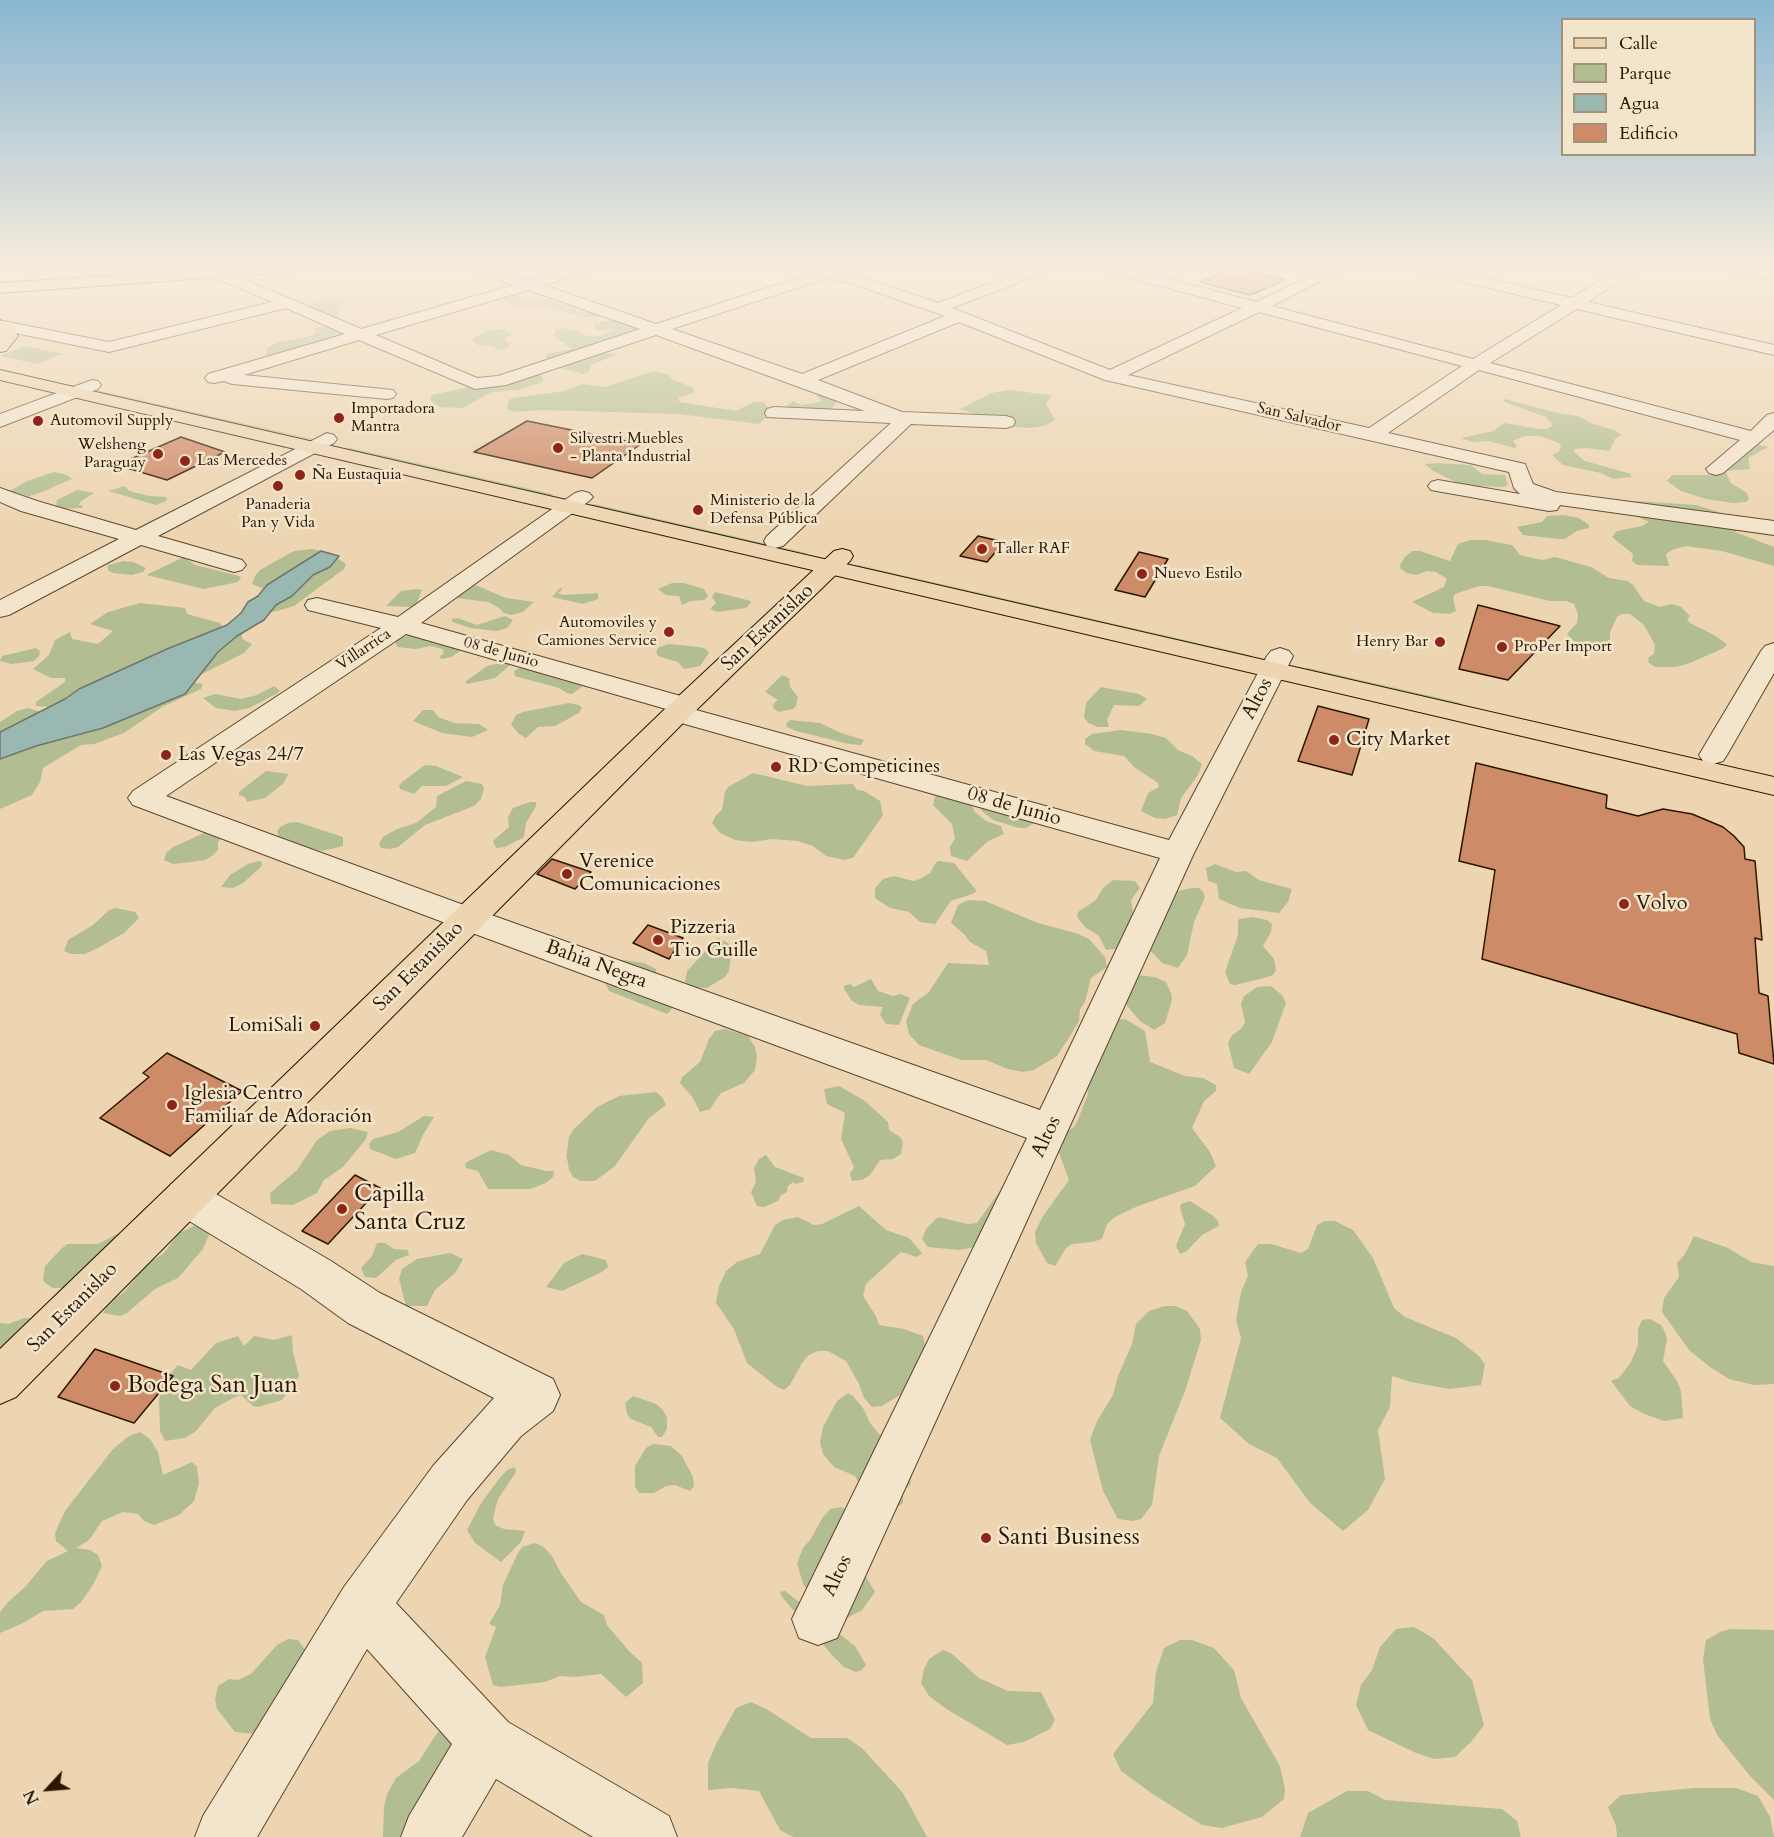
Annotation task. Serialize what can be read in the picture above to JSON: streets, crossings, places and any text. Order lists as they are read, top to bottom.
{
  "streets": {
    "main road": ["San Estanislao"],
    "street": [
      "San Salvador",
      "Villarrica",
      "08 de Junio",
      "Altos",
      "Bahia Negra"
    ]
  },
  "crossings": [
    ["San Estanislao", "08 de Junio"],
    ["San Estanislao", "Bahia Negra"],
    ["Villarrica", "08 de Junio"],
    ["Villarrica", "Bahia Negra"],
    ["08 de Junio", "Altos"],
    ["Altos", "Bahia Negra"]
  ],
  "places": [
    "Importadora Mantra",
    "Automovil Supply",
    "Silvestri Muebles - Planta Industrial",
    "Welsheng Paraguay",
    "Las Mercedes",
    "Ña Eustaquia",
    "Panaderia Pan y Vida",
    "Ministerio de la Defensa Pública",
    "Taller RAF",
    "Nuevo Estilo",
    "Automoviles y Camiones Service",
    "Henry Bar",
    "ProPer Import",
    "City Market",
    "Las Vegas 24/7",
    "RD Competicines",
    "Verenice Comunicaciones",
    "Volvo",
    "Pizzeria Tio Guille",
    "LomiSali",
    "Iglesia Centro Familiar de Adoración",
    "Capilla Santa Cruz",
    "Bodega San Juan",
    "Santi Business"
  ],
  "legend": [
    "Calle",
    "Parque",
    "Agua",
    "Edificio"
  ],
  "north": "bottom left"
}
